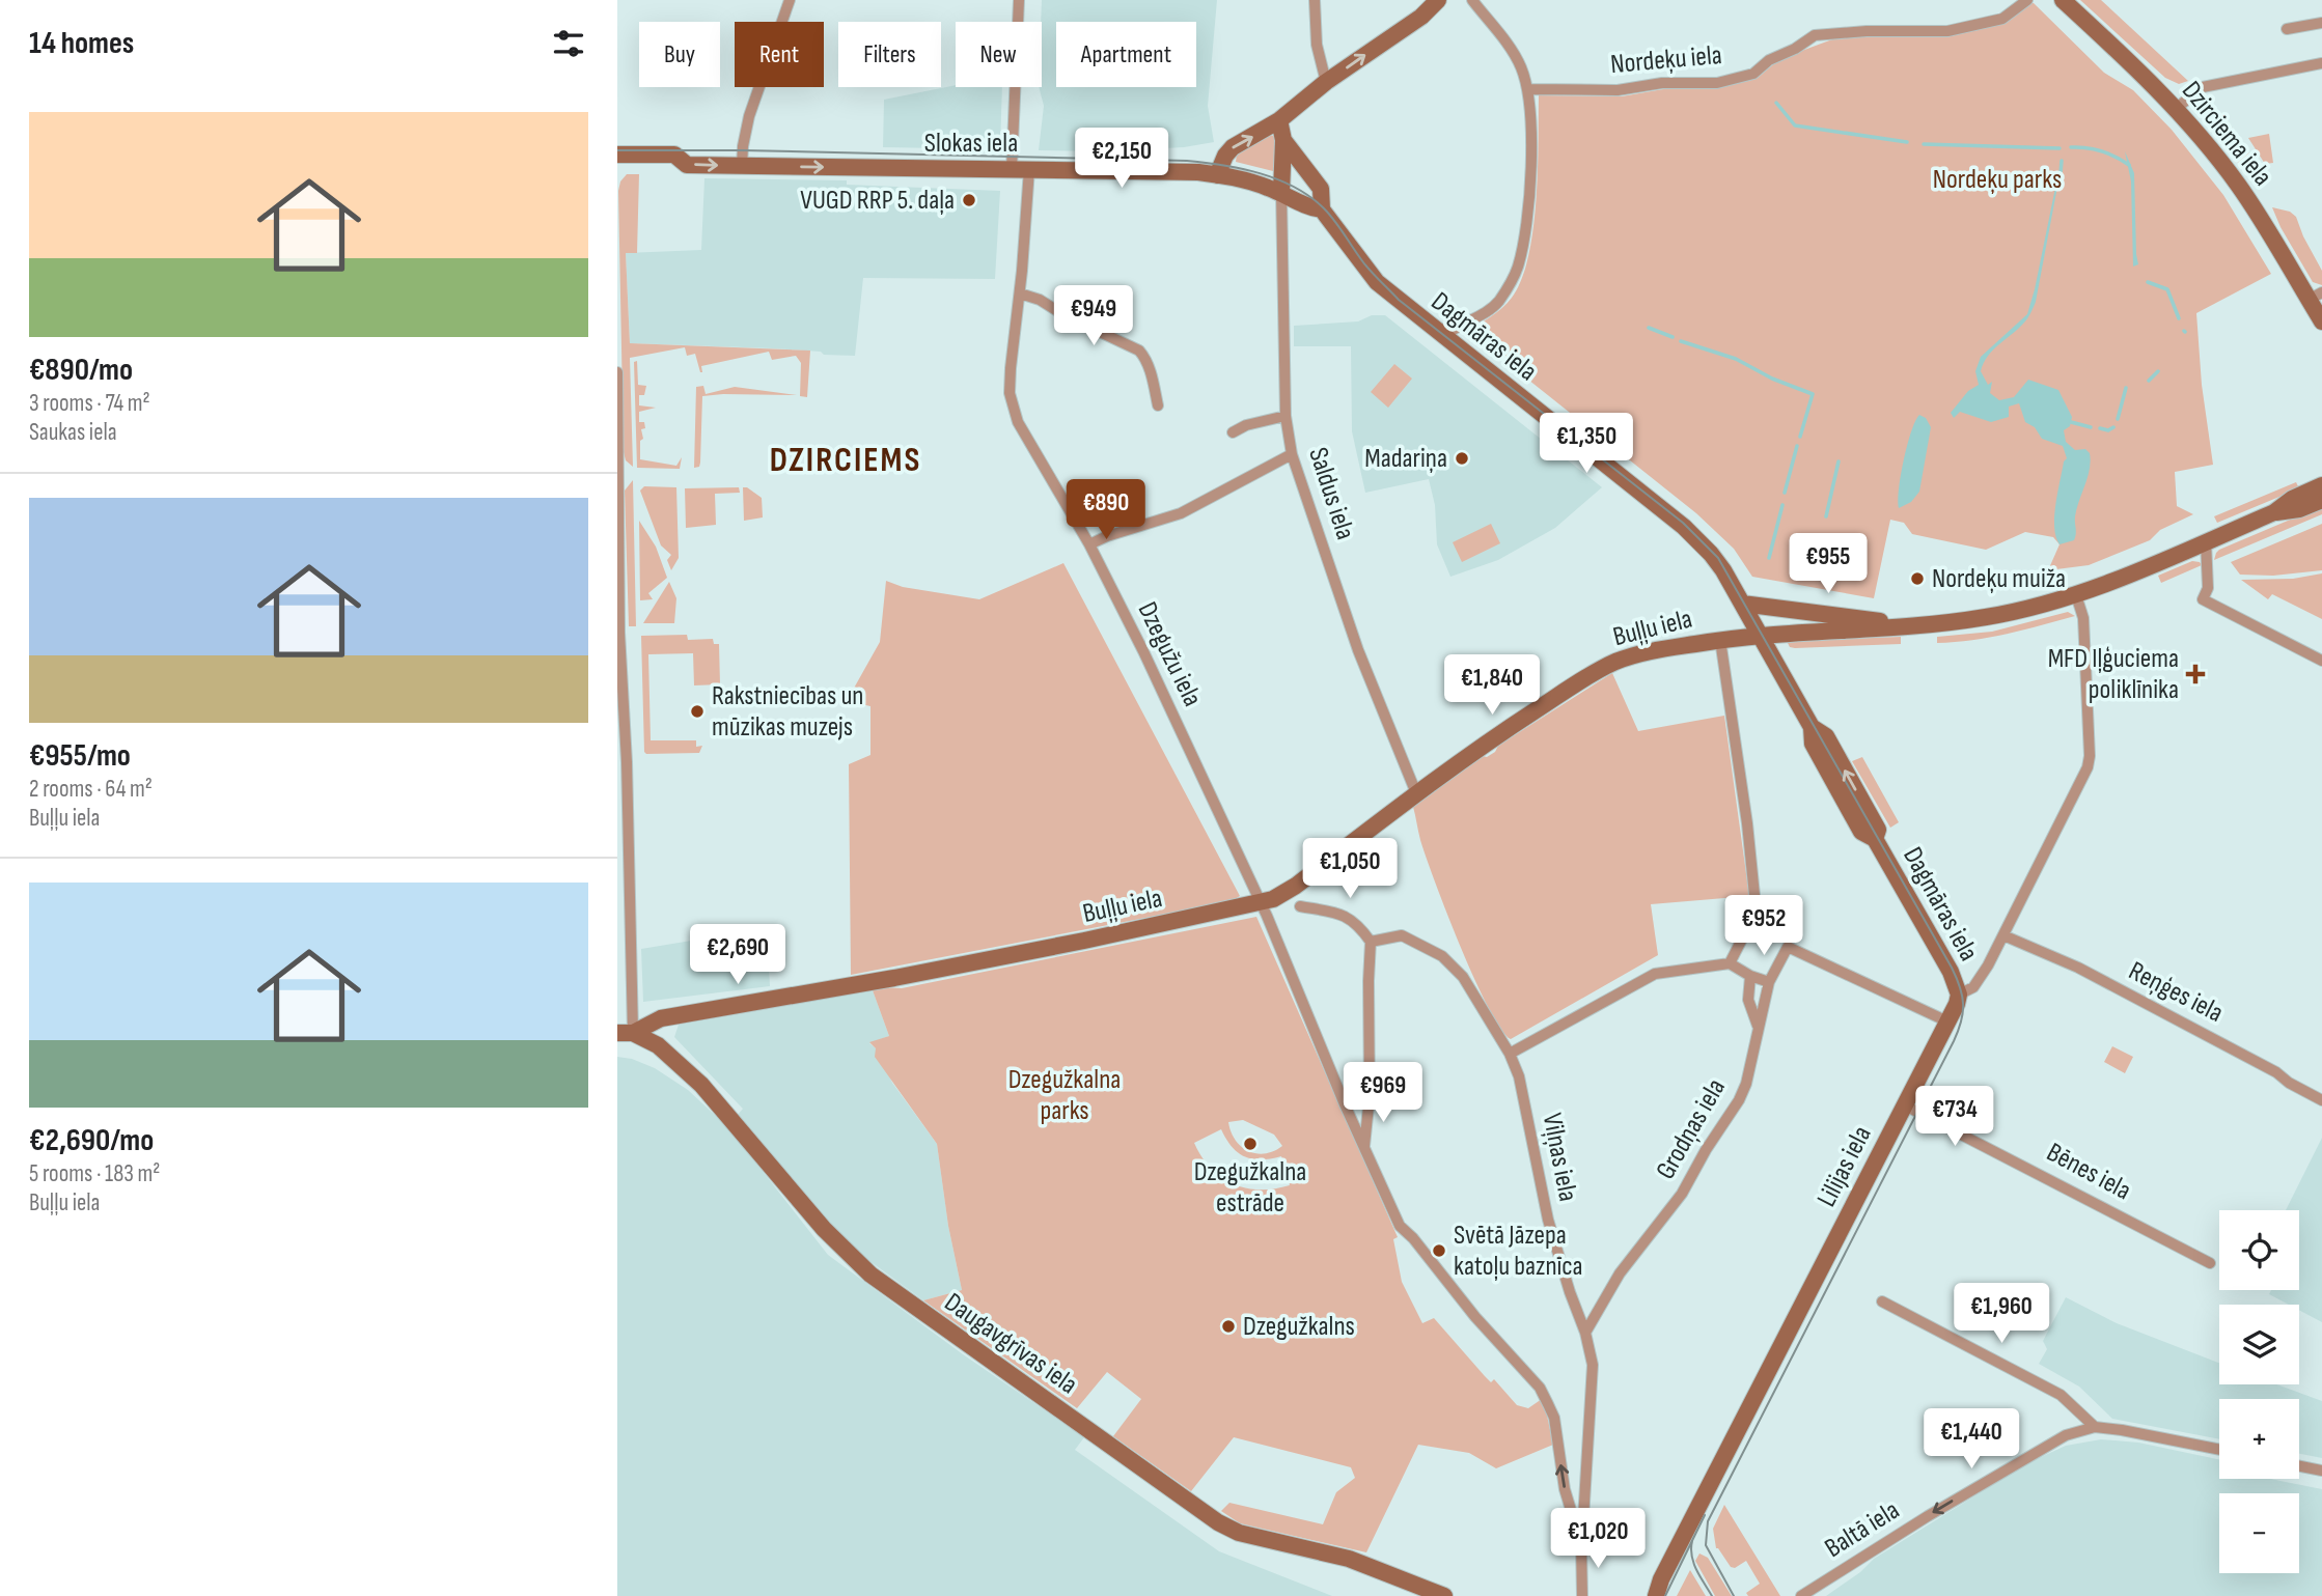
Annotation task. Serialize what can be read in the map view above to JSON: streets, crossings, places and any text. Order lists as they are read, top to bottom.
{
  "streets": {
    "street": [
      "Nordeķu iela",
      "Dzirciema iela",
      "Slokas iela",
      "Dagmāras iela",
      "Saldus iela",
      "Buļļu iela",
      "Dzegužu iela",
      "Reņģes iela",
      "Grodņas iela",
      "Viļņas iela",
      "Lilijas iela",
      "Bēnes iela",
      "Daugavgrīvas iela",
      "Baltā iela"
    ]
  },
  "crossings": [
    ["Slokas iela", "Dzegužu iela"],
    ["Dagmāras iela", "Buļļu iela"],
    ["Dagmāras iela", "Lilijas iela"],
    ["Saldus iela", "Buļļu iela"],
    ["Buļļu iela", "Dzegužu iela"],
    ["Buļļu iela", "Lilijas iela"],
    ["Buļļu iela", "Daugavgrīvas iela"],
    ["Dzegužu iela", "Viļņas iela"],
    ["Reņģes iela", "Lilijas iela"],
    ["Grodņas iela", "Viļņas iela"],
    ["Lilijas iela", "Bēnes iela"]
  ],
  "one_way": ["Slokas iela", "Baltā iela"],
  "districts": ["DZIRCIEMS"],
  "parks": ["Nordeķu parks", "Dzegužkalna parks"],
  "places": {
    "other": [
      "VUGD RRP 5. daļa",
      "Madariņa",
      "Nordeķu muiža",
      "Rakstniecības un mūzikas muzejs",
      "Dzegužkalna estrāde",
      "Svētā Jāzepa katoļu baznīca",
      "Dzegužkalns"
    ],
    "health": ["MFD Iļģuciema poliklīnika"]
  },
  "page": {
    "heading": "14 homes",
    "chip": [
      "Buy",
      "Rent",
      "Filters",
      "New",
      "Apartment"
    ],
    "list": [
      {
        "name": "€890/mo",
        "note": "3 rooms · 74 m² · Saukas iela"
      },
      {
        "name": "€955/mo",
        "note": "2 rooms · 64 m² · Buļļu iela"
      },
      {
        "name": "€2,690/mo",
        "note": "5 rooms · 183 m² · Buļļu iela"
      }
    ],
    "price": [
      "€2,150",
      "€949",
      "€1,350",
      "€890",
      "€955",
      "€1,840",
      "€1,050",
      "€952",
      "€2,690",
      "€969",
      "€734",
      "€1,960",
      "€1,440",
      "€1,020"
    ],
    "map_buttons": ["+", "−"]
  }
}
